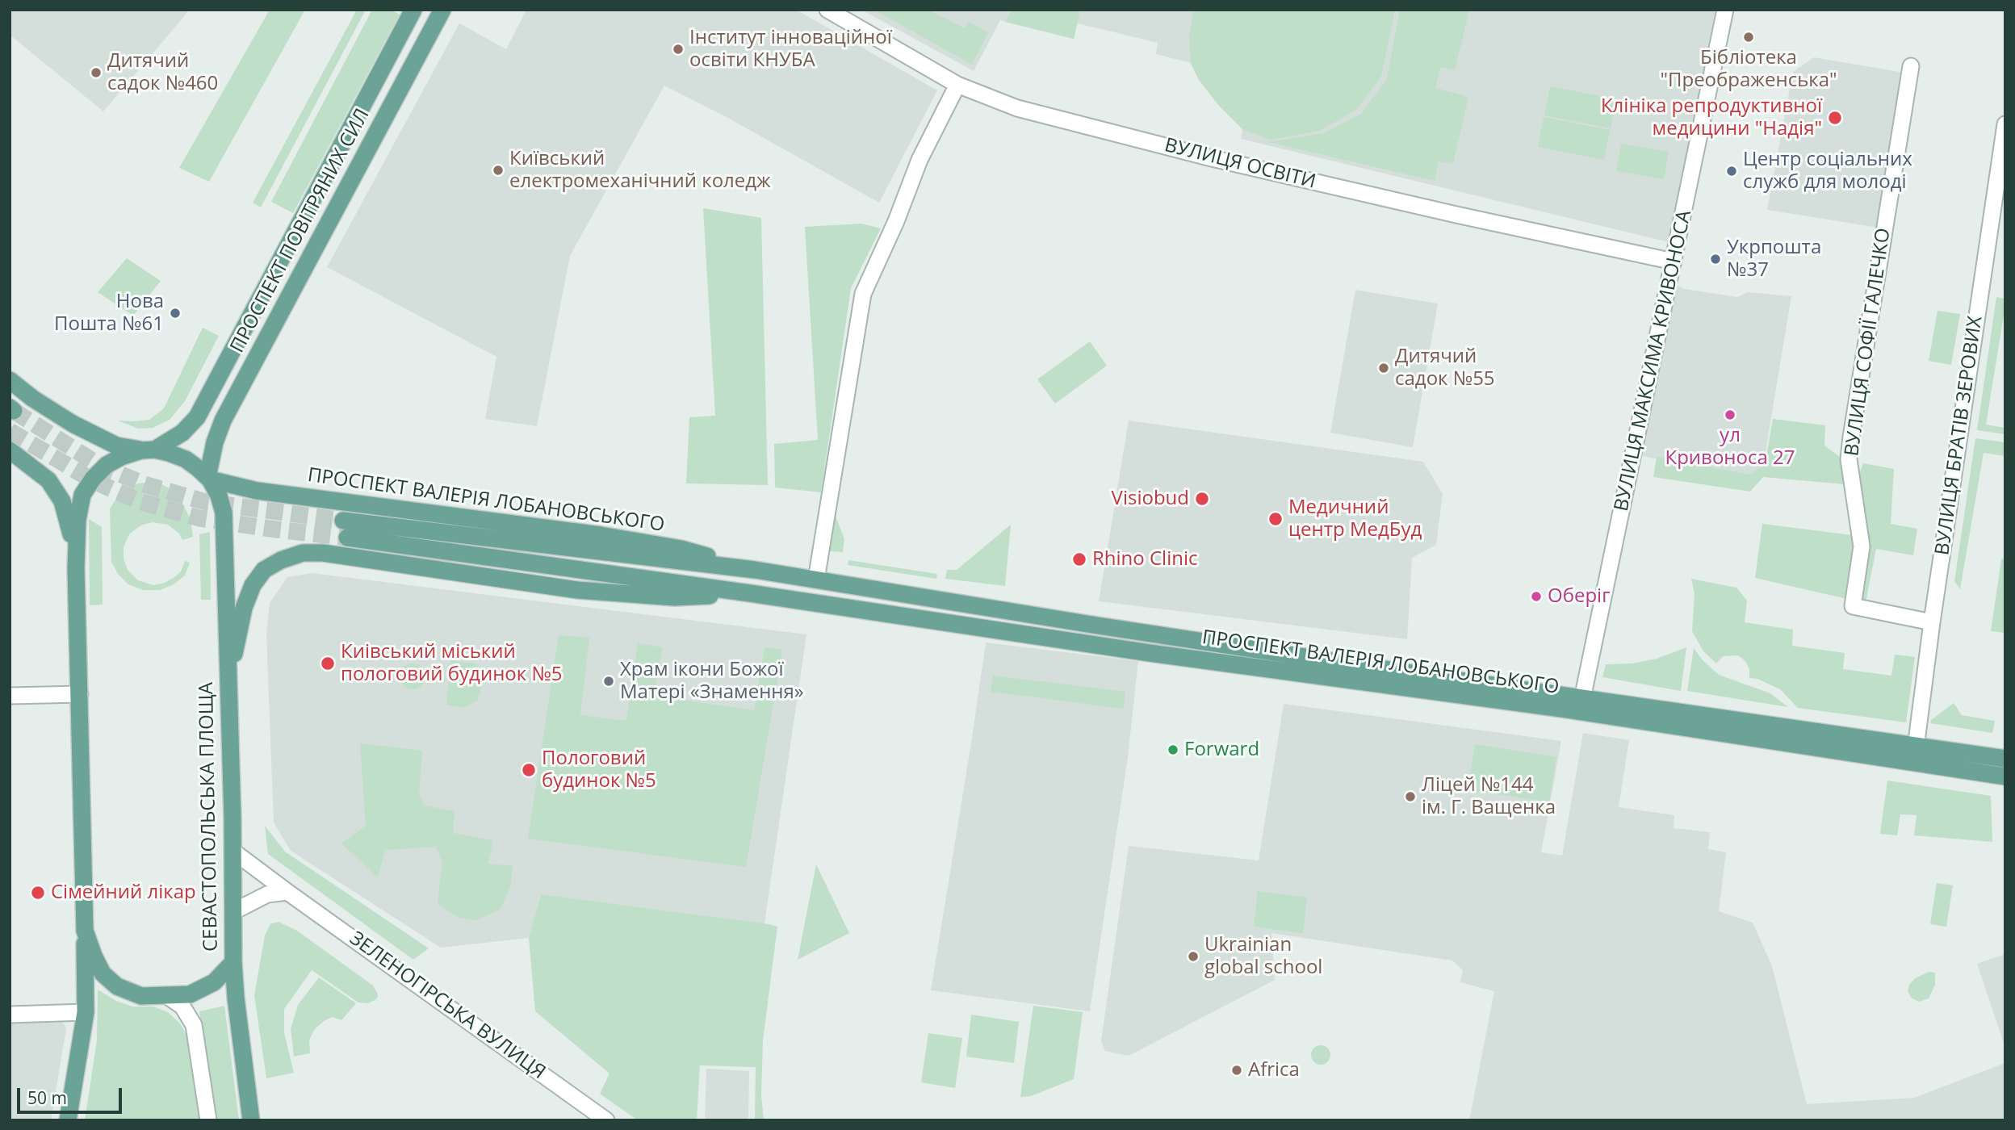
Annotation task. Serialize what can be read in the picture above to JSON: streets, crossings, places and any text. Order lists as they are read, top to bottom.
{
  "streets": {
    "main road": ["ПРОСПЕКТ ПОВІТРЯНИХ СИЛ", "ПРОСПЕКТ ВАЛЕРІЯ ЛОБАНОВСЬКОГО", "СЕВАСТОПОЛЬСЬКА ПЛОЩА"],
    "street": [
      "ВУЛИЦЯ ОСВІТИ",
      "ВУЛИЦЯ СОФІЇ ГАЛЕЧКО",
      "ВУЛИЦЯ МАКСИМА КРИВОНОСА",
      "ВУЛИЦЯ БРАТІВ ЗЕРОВИХ",
      "ЗЕЛЕНОГІРСЬКА ВУЛИЦЯ"
    ]
  },
  "crossings": [
    ["ВУЛИЦЯ ОСВІТИ", "ВУЛИЦЯ МАКСИМА КРИВОНОСА"],
    ["ПРОСПЕКТ ПОВІТРЯНИХ СИЛ", "ПРОСПЕКТ ВАЛЕРІЯ ЛОБАНОВСЬКОГО"],
    ["ПРОСПЕКТ ПОВІТРЯНИХ СИЛ", "СЕВАСТОПОЛЬСЬКА ПЛОЩА"],
    ["ВУЛИЦЯ СОФІЇ ГАЛЕЧКО", "ВУЛИЦЯ БРАТІВ ЗЕРОВИХ"],
    ["ВУЛИЦЯ МАКСИМА КРИВОНОСА", "ПРОСПЕКТ ВАЛЕРІЯ ЛОБАНОВСЬКОГО"],
    ["ВУЛИЦЯ БРАТІВ ЗЕРОВИХ", "ПРОСПЕКТ ВАЛЕРІЯ ЛОБАНОВСЬКОГО"],
    ["ПРОСПЕКТ ВАЛЕРІЯ ЛОБАНОВСЬКОГО", "СЕВАСТОПОЛЬСЬКА ПЛОЩА"],
    ["СЕВАСТОПОЛЬСЬКА ПЛОЩА", "ЗЕЛЕНОГІРСЬКА ВУЛИЦЯ"]
  ],
  "places": [
    "Бібліотека \"Преображенська\"",
    "Інститут інноваційної освіти КНУБА",
    "Дитячий садок №460",
    "Клініка репродуктивної медицини \"Надія\"",
    "Київський електромеханічний коледж",
    "Центр соціальних служб для молоді",
    "Укрпошта №37",
    "Нова Пошта №61",
    "Дитячий садок №55",
    "ул Кривоноса 27",
    "Visiobud",
    "Медичний центр МедБуд",
    "Rhino Clinic",
    "Оберіг",
    "Киівський міський пологовий будинок №5",
    "Храм ікони Божої Матері «Знамення»",
    "Forward",
    "Пологовий будинок №5",
    "Ліцей №144 ім. Г. Ващенка",
    "Сімейний лікар",
    "Ukrainian global school",
    "Africa"
  ],
  "scale_bar": "50 m"
}
